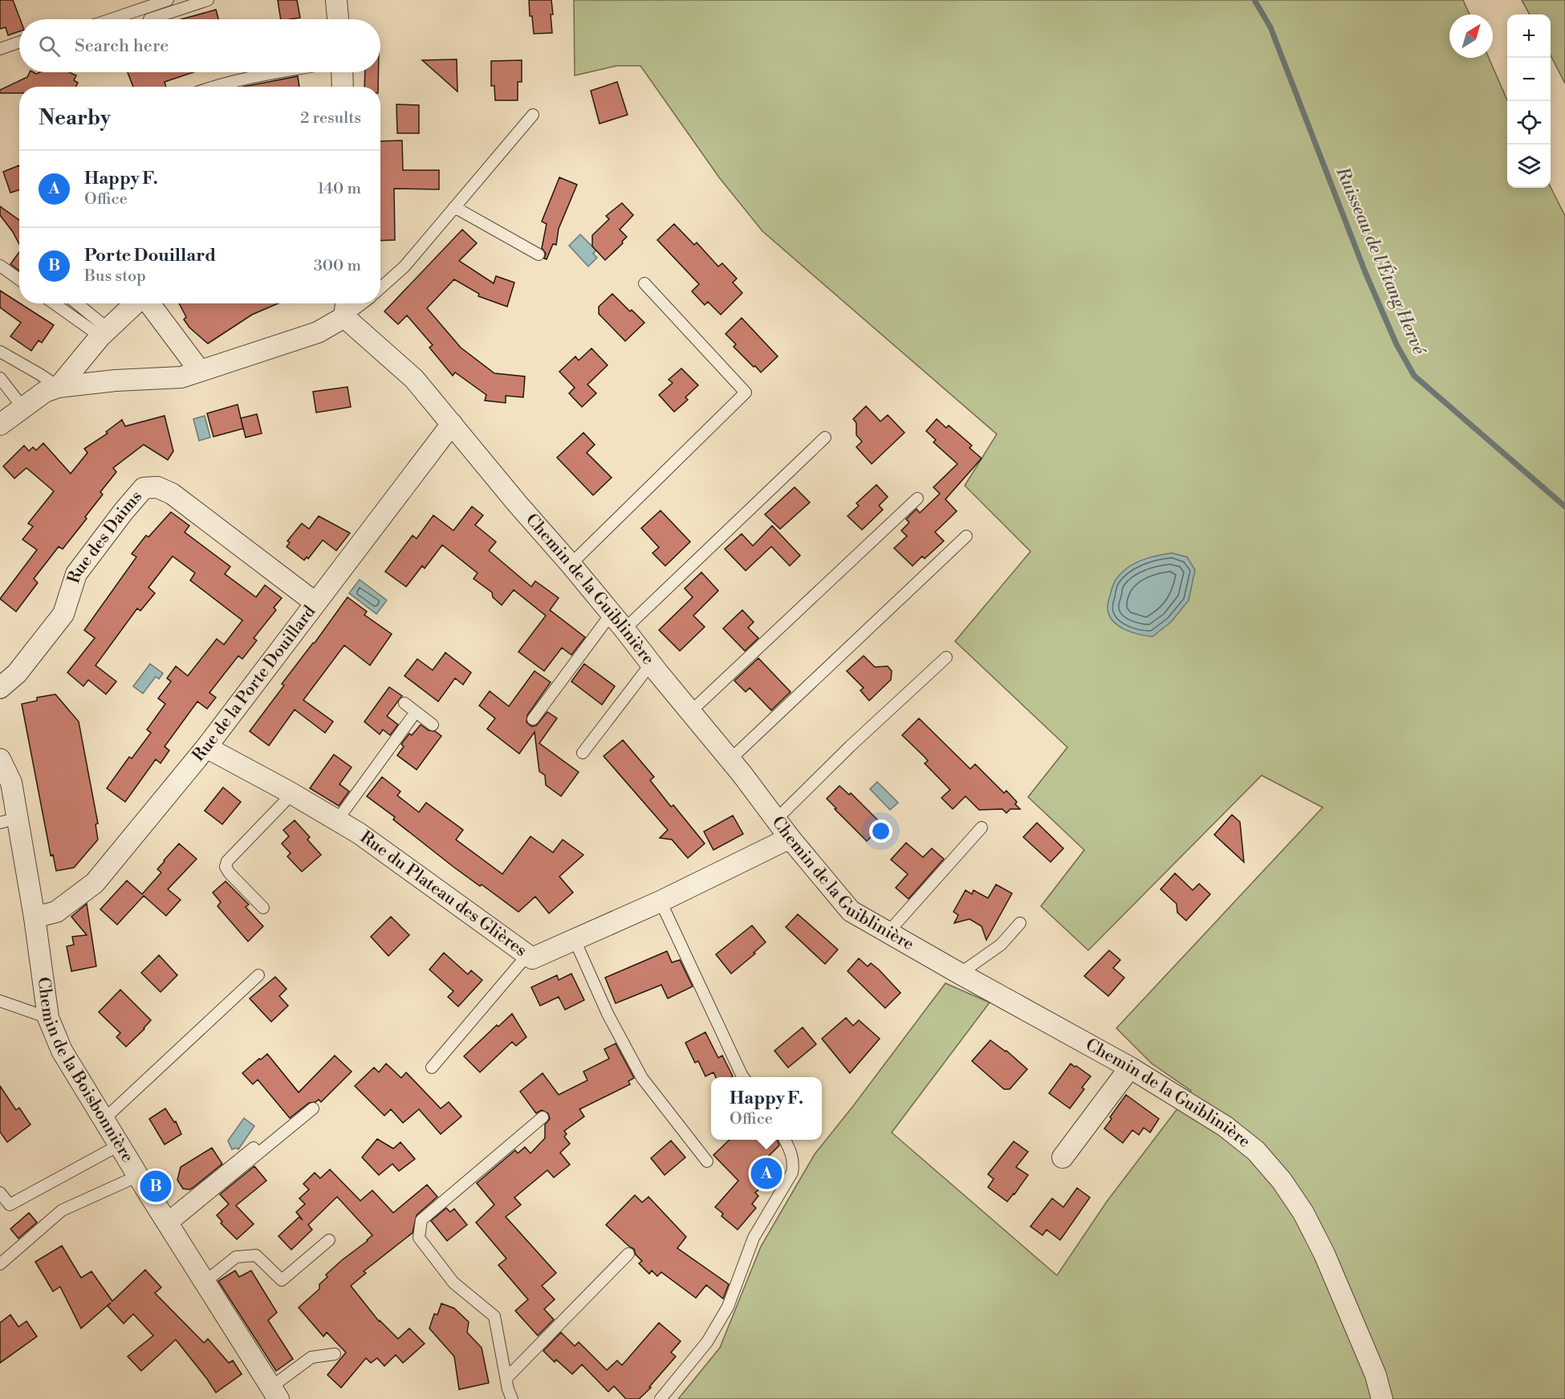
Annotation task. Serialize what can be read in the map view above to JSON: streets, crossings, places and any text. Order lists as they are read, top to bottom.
{
  "streets": {
    "street": [
      "Rue des Daims",
      "Chemin de la Guiblinière",
      "Rue de la Porte Douillard",
      "Rue du Plateau des Glières",
      "Chemin de la Boisbonnière"
    ]
  },
  "crossings": [
    ["Rue des Daims", "Rue de la Porte Douillard"],
    ["Chemin de la Guiblinière", "Rue de la Porte Douillard"],
    ["Chemin de la Guiblinière", "Rue du Plateau des Glières"],
    ["Rue de la Porte Douillard", "Rue du Plateau des Glières"],
    ["Rue de la Porte Douillard", "Chemin de la Boisbonnière"]
  ],
  "water": ["Ruisseau de l'Étang Hervé"],
  "north": "top right",
  "page": {
    "map_buttons": ["+", "−"],
    "search": "Search here",
    "heading": ["Nearby", "2 results"],
    "list": [
      {
        "mark": "A",
        "name": "Happy F.",
        "note": "Office",
        "value": "140 m"
      },
      {
        "mark": "B",
        "name": "Porte Douillard",
        "note": "Bus stop",
        "value": "300 m"
      }
    ],
    "popup": ["Happy F.", "Office"],
    "pins": ["A", "B"]
  }
}
